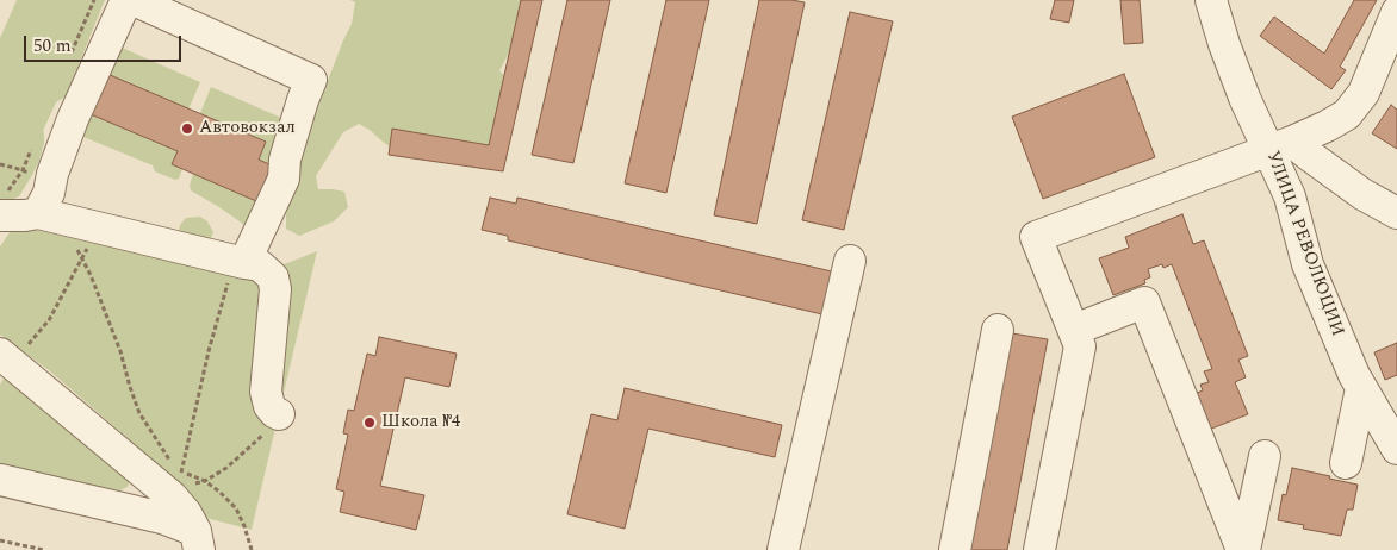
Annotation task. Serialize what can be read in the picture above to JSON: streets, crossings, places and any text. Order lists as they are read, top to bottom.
{
  "streets": {
    "street": ["УЛИЦА РЕВОЛЮЦИИ"]
  },
  "places": ["Автовокзал", "Школа №4"],
  "scale_bar": "50 m"
}
